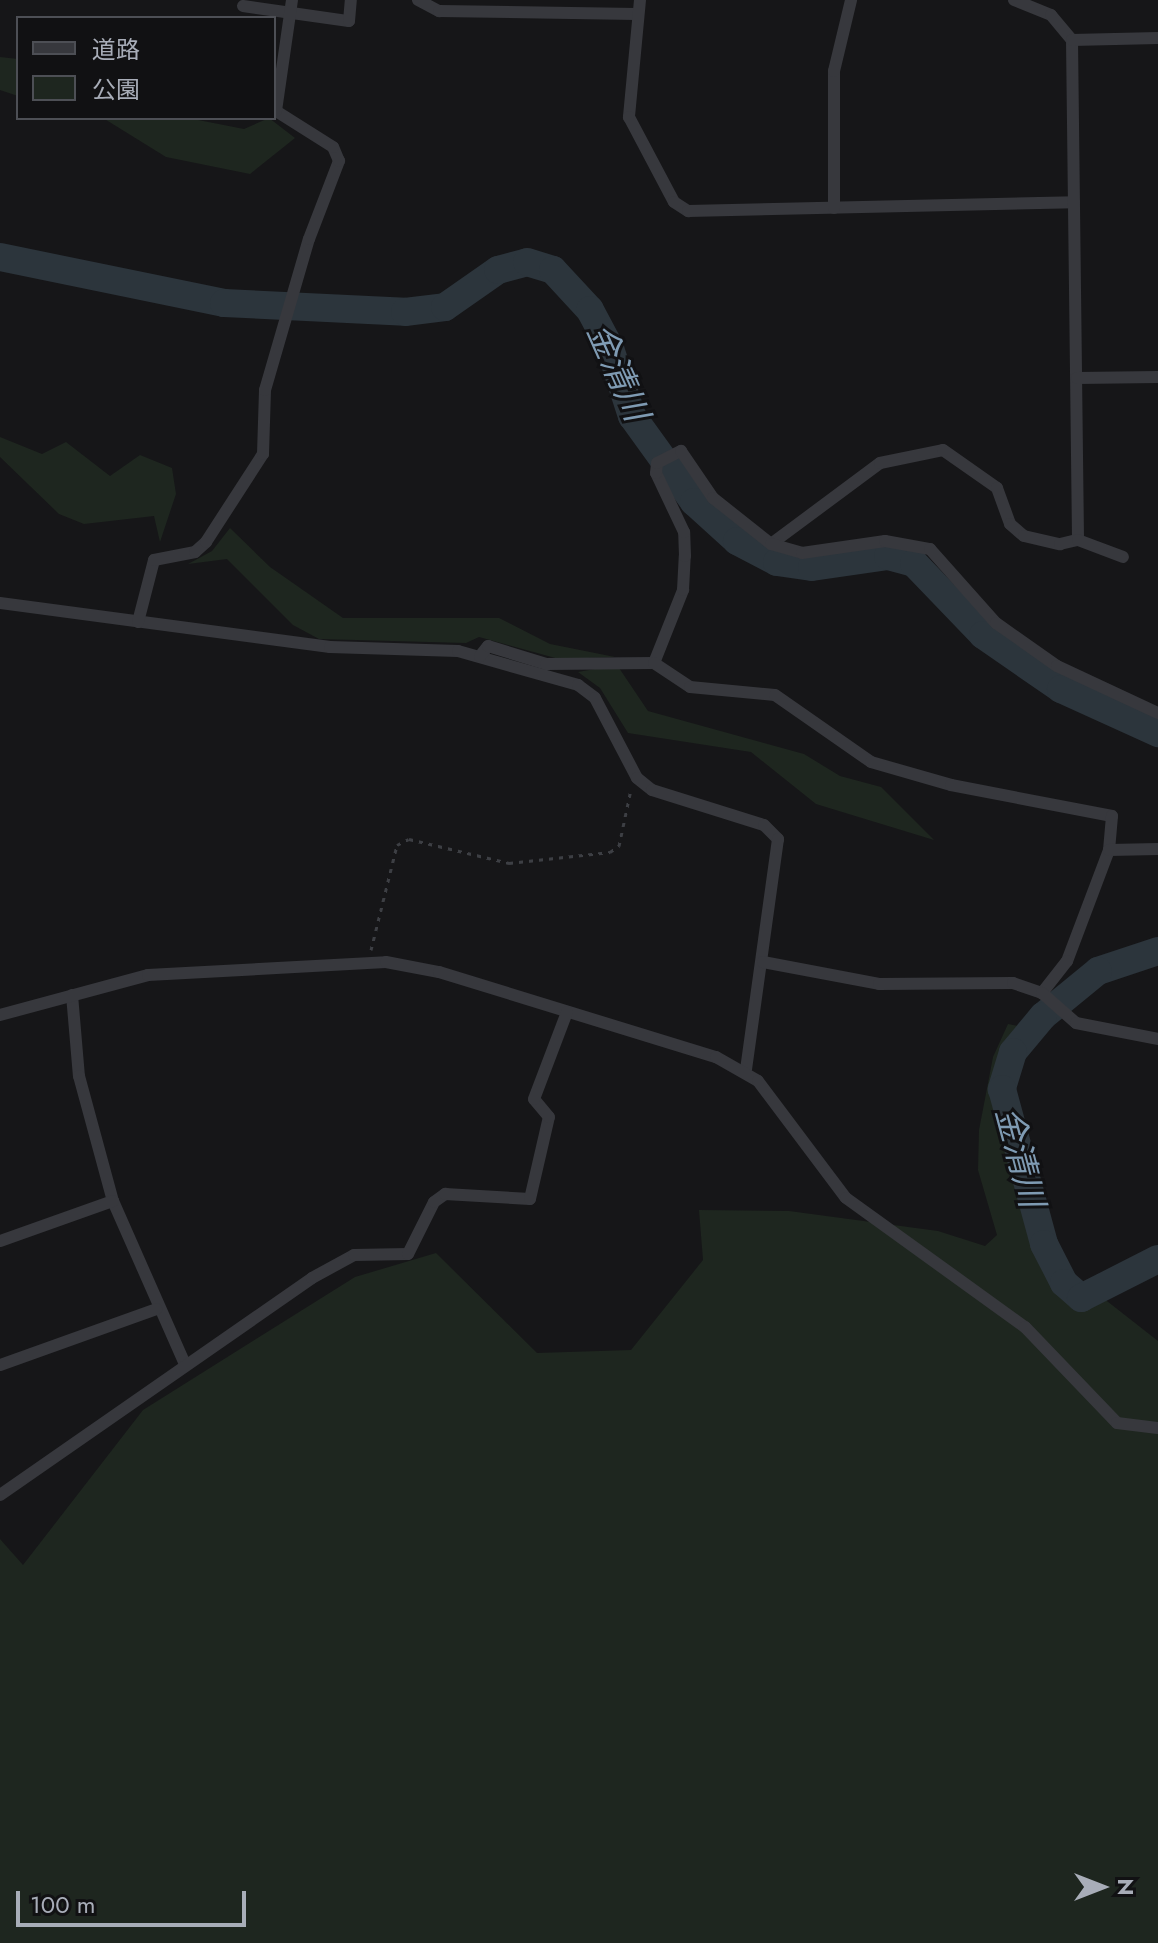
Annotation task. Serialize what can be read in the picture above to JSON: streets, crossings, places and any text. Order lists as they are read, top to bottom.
{
  "water": ["金清川"],
  "legend": ["道路", "公園"],
  "scale_bar": "100 m",
  "north": "right"
}
